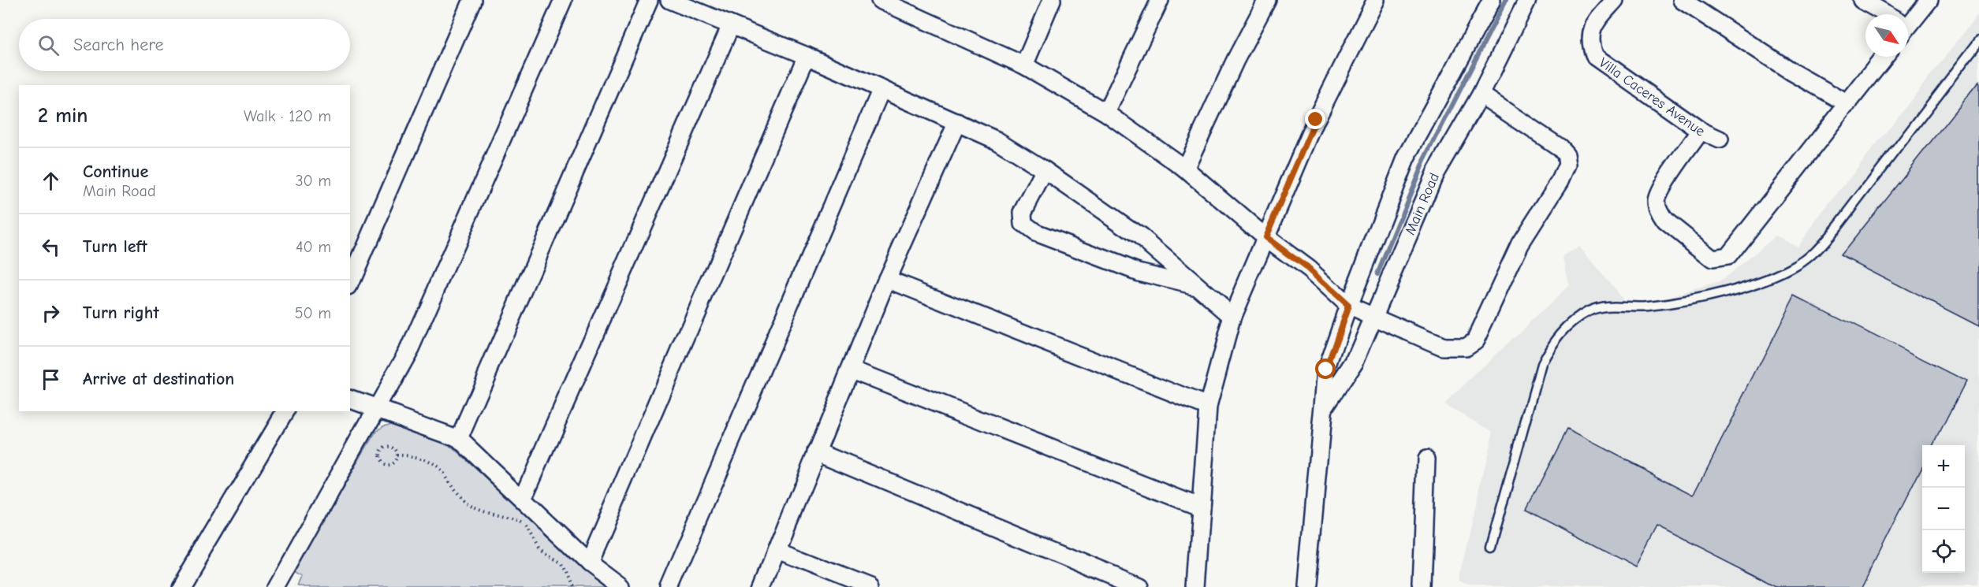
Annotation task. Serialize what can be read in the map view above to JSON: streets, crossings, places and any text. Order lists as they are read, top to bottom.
{
  "streets": {
    "street": ["Villa Caceres Avenue", "Main Road"]
  },
  "north": "bottom right",
  "page": {
    "search": "Search here",
    "heading": ["2 min", "Walk · 120 m"],
    "list": [
      ["Continue", "Main Road", "30 m"],
      ["Turn left", "40 m"],
      ["Turn right", "50 m"],
      "Arrive at destination"
    ],
    "map_buttons": ["+", "−"]
  }
}
